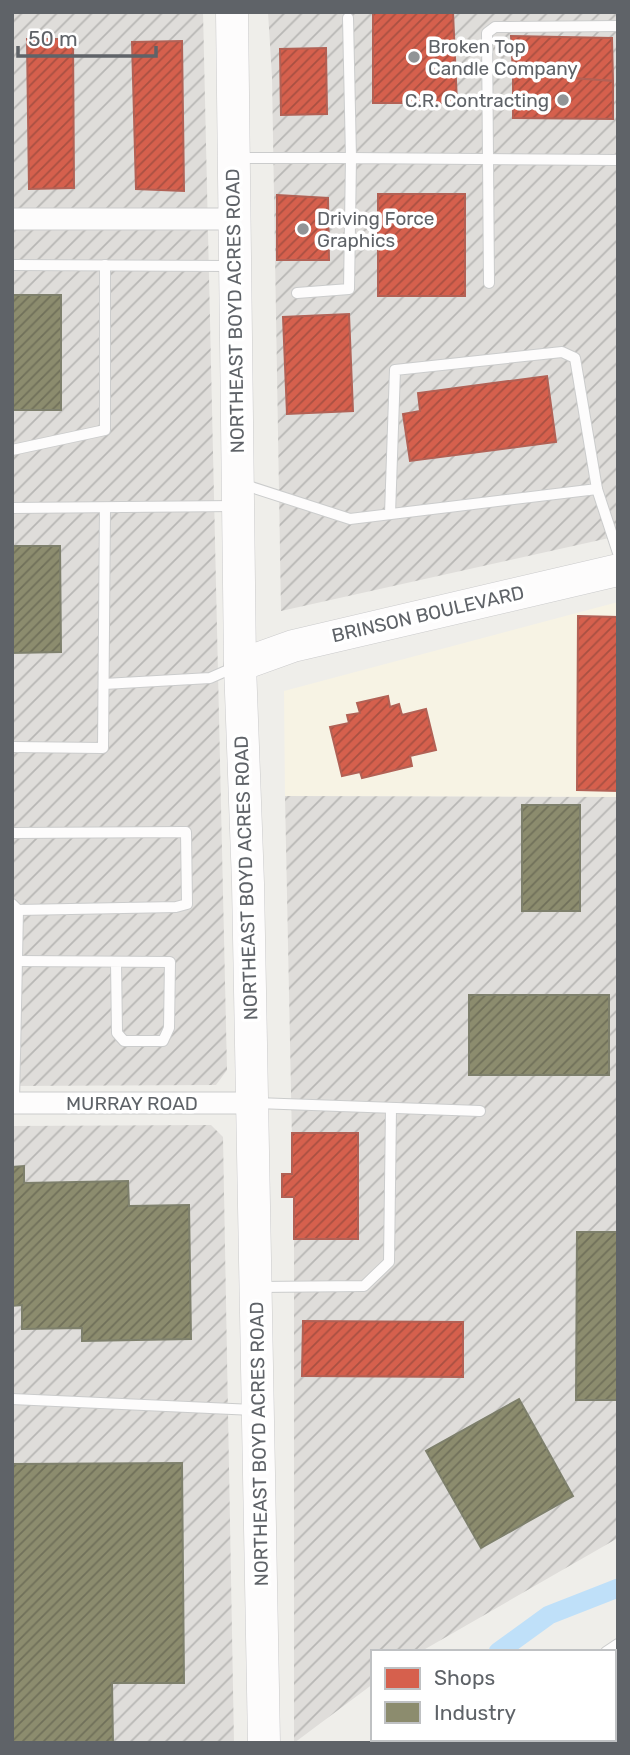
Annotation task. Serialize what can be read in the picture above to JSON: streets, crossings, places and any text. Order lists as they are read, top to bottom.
{
  "streets": {
    "street": ["NORTHEAST BOYD ACRES ROAD", "BRINSON BOULEVARD", "MURRAY ROAD"]
  },
  "crossings": [
    ["NORTHEAST BOYD ACRES ROAD", "BRINSON BOULEVARD"],
    ["NORTHEAST BOYD ACRES ROAD", "MURRAY ROAD"]
  ],
  "places": ["Broken Top Candle Company", "C.R. Contracting", "Driving Force Graphics"],
  "legend": ["Shops", "Industry"],
  "scale_bar": "50 m"
}
